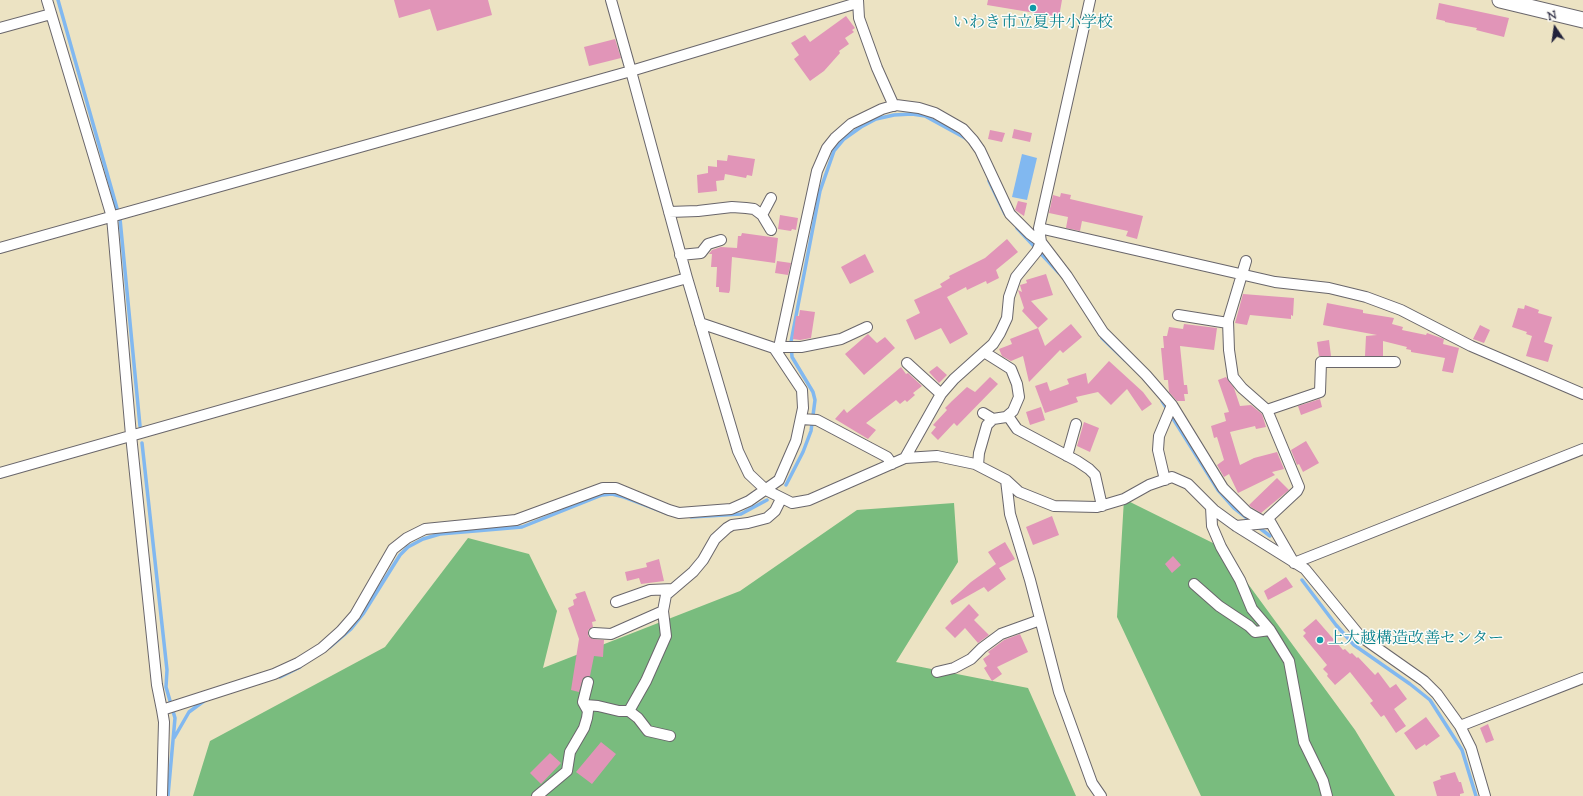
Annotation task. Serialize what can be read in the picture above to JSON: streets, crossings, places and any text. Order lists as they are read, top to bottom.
{
  "places": ["いわき市立夏井小学校", "上大越構造改善センター"],
  "north": "top"
}
